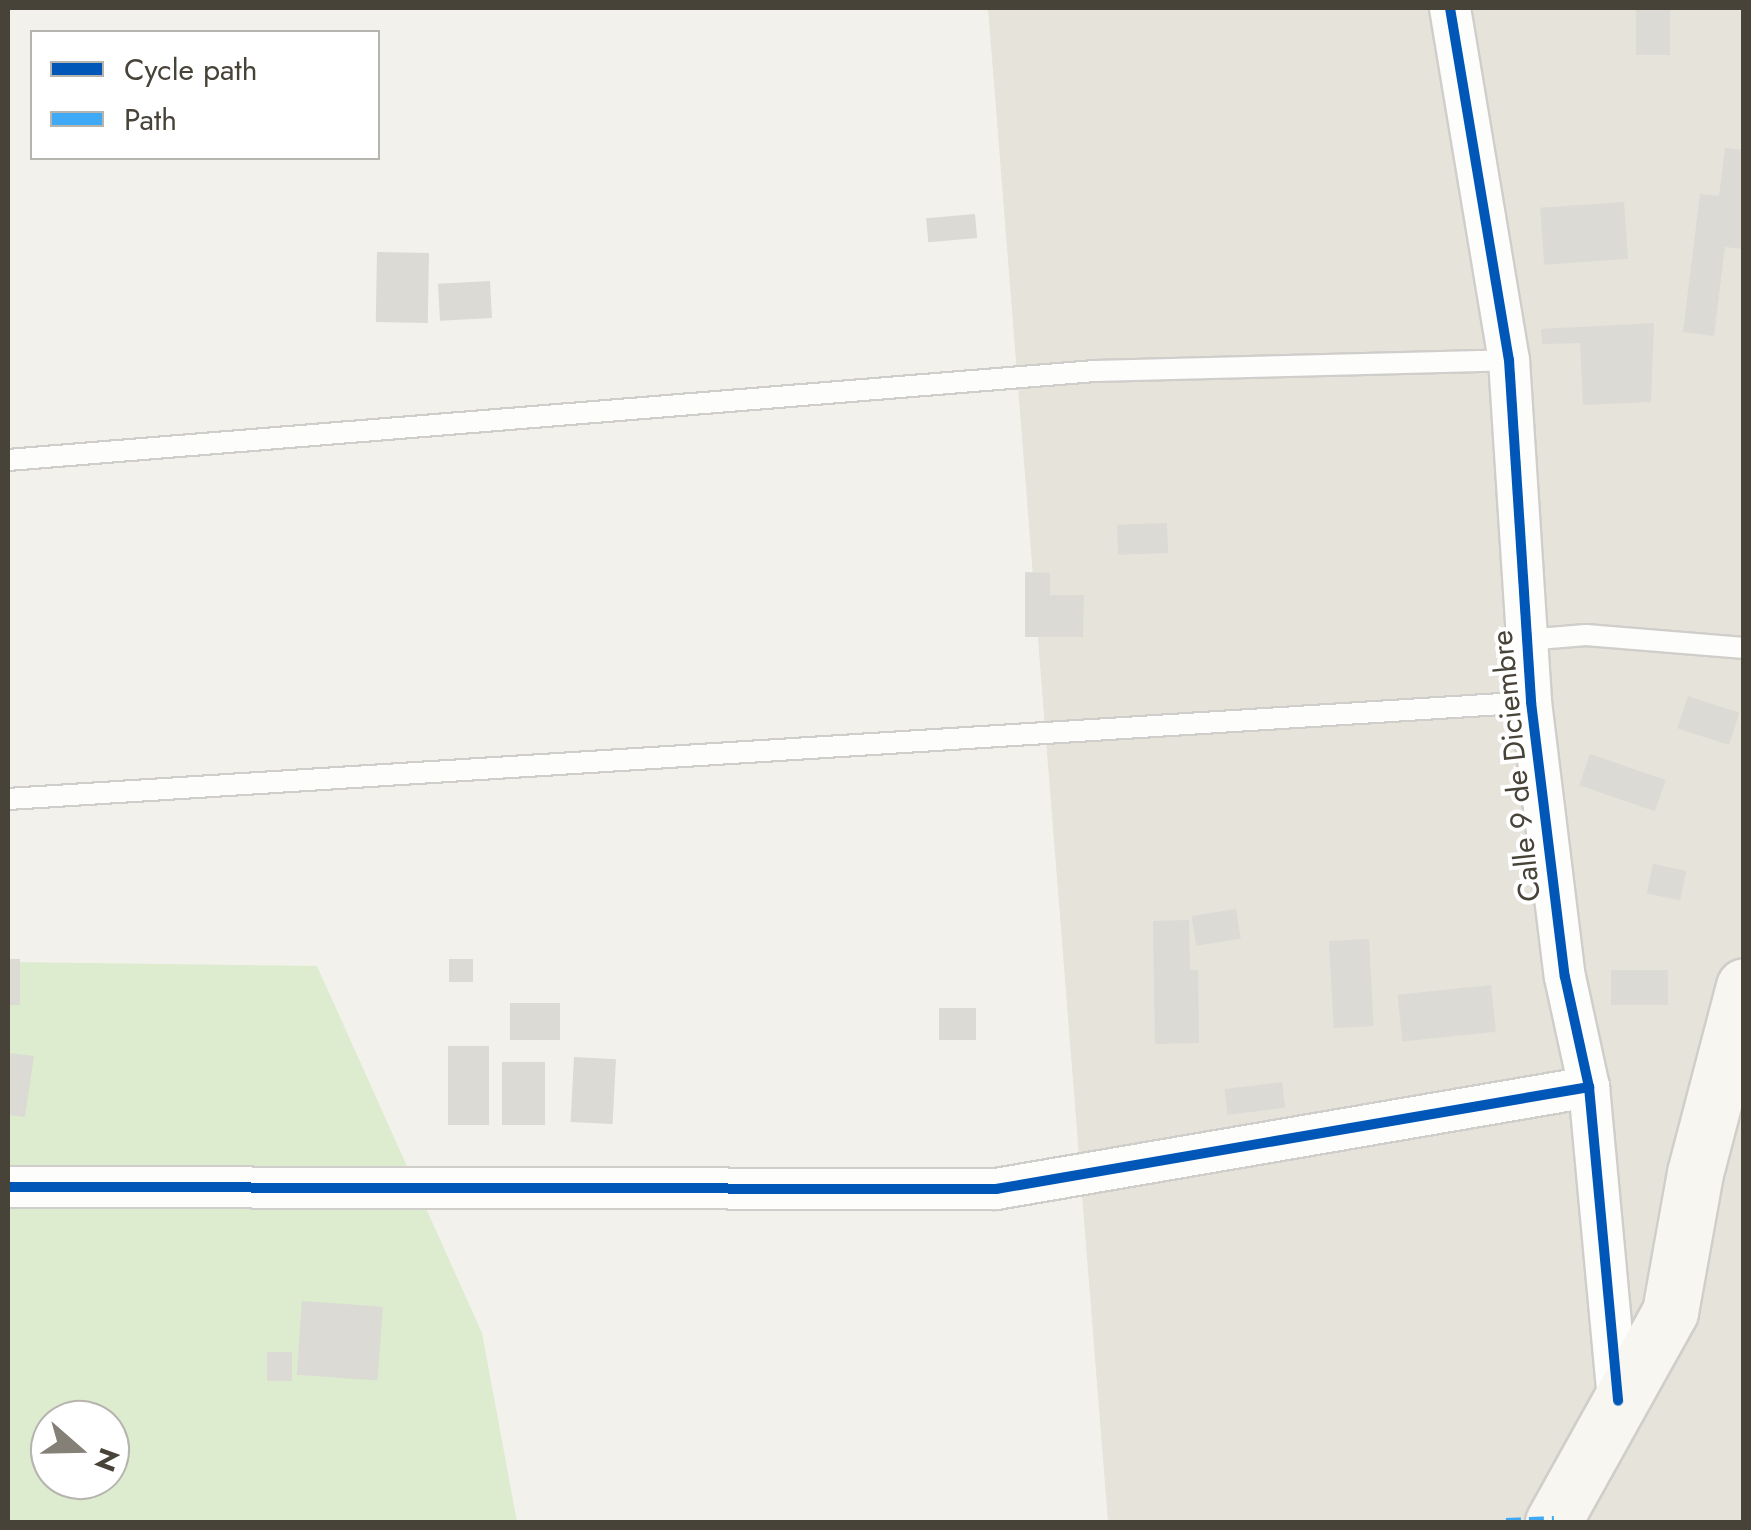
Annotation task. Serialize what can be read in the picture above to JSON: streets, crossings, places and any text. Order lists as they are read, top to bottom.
{
  "streets": {
    "street": ["Calle 9 de Diciembre"]
  },
  "legend": ["Cycle path", "Path"],
  "north": "right"
}
